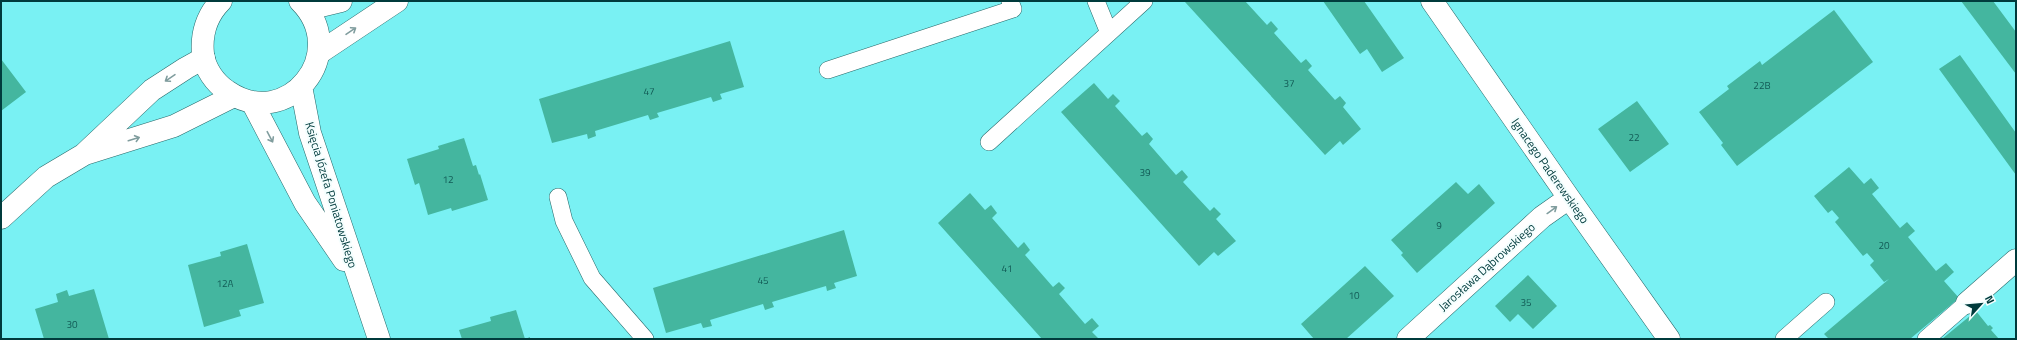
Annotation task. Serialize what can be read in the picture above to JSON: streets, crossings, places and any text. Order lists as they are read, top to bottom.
{
  "streets": {
    "street": ["Ignacego Paderewskiego", "Księcia Józefa Poniatowskiego", "Jarosława Dąbrowskiego"]
  },
  "crossings": [
    ["Ignacego Paderewskiego", "Jarosława Dąbrowskiego"]
  ],
  "one_way": ["Jarosława Dąbrowskiego"],
  "house_numbers": [
    "37",
    "22B",
    "47",
    "22",
    "39",
    "12",
    "9",
    "20",
    "41",
    "45",
    "12A",
    "10",
    "35",
    "30"
  ],
  "north": "top right"
}
